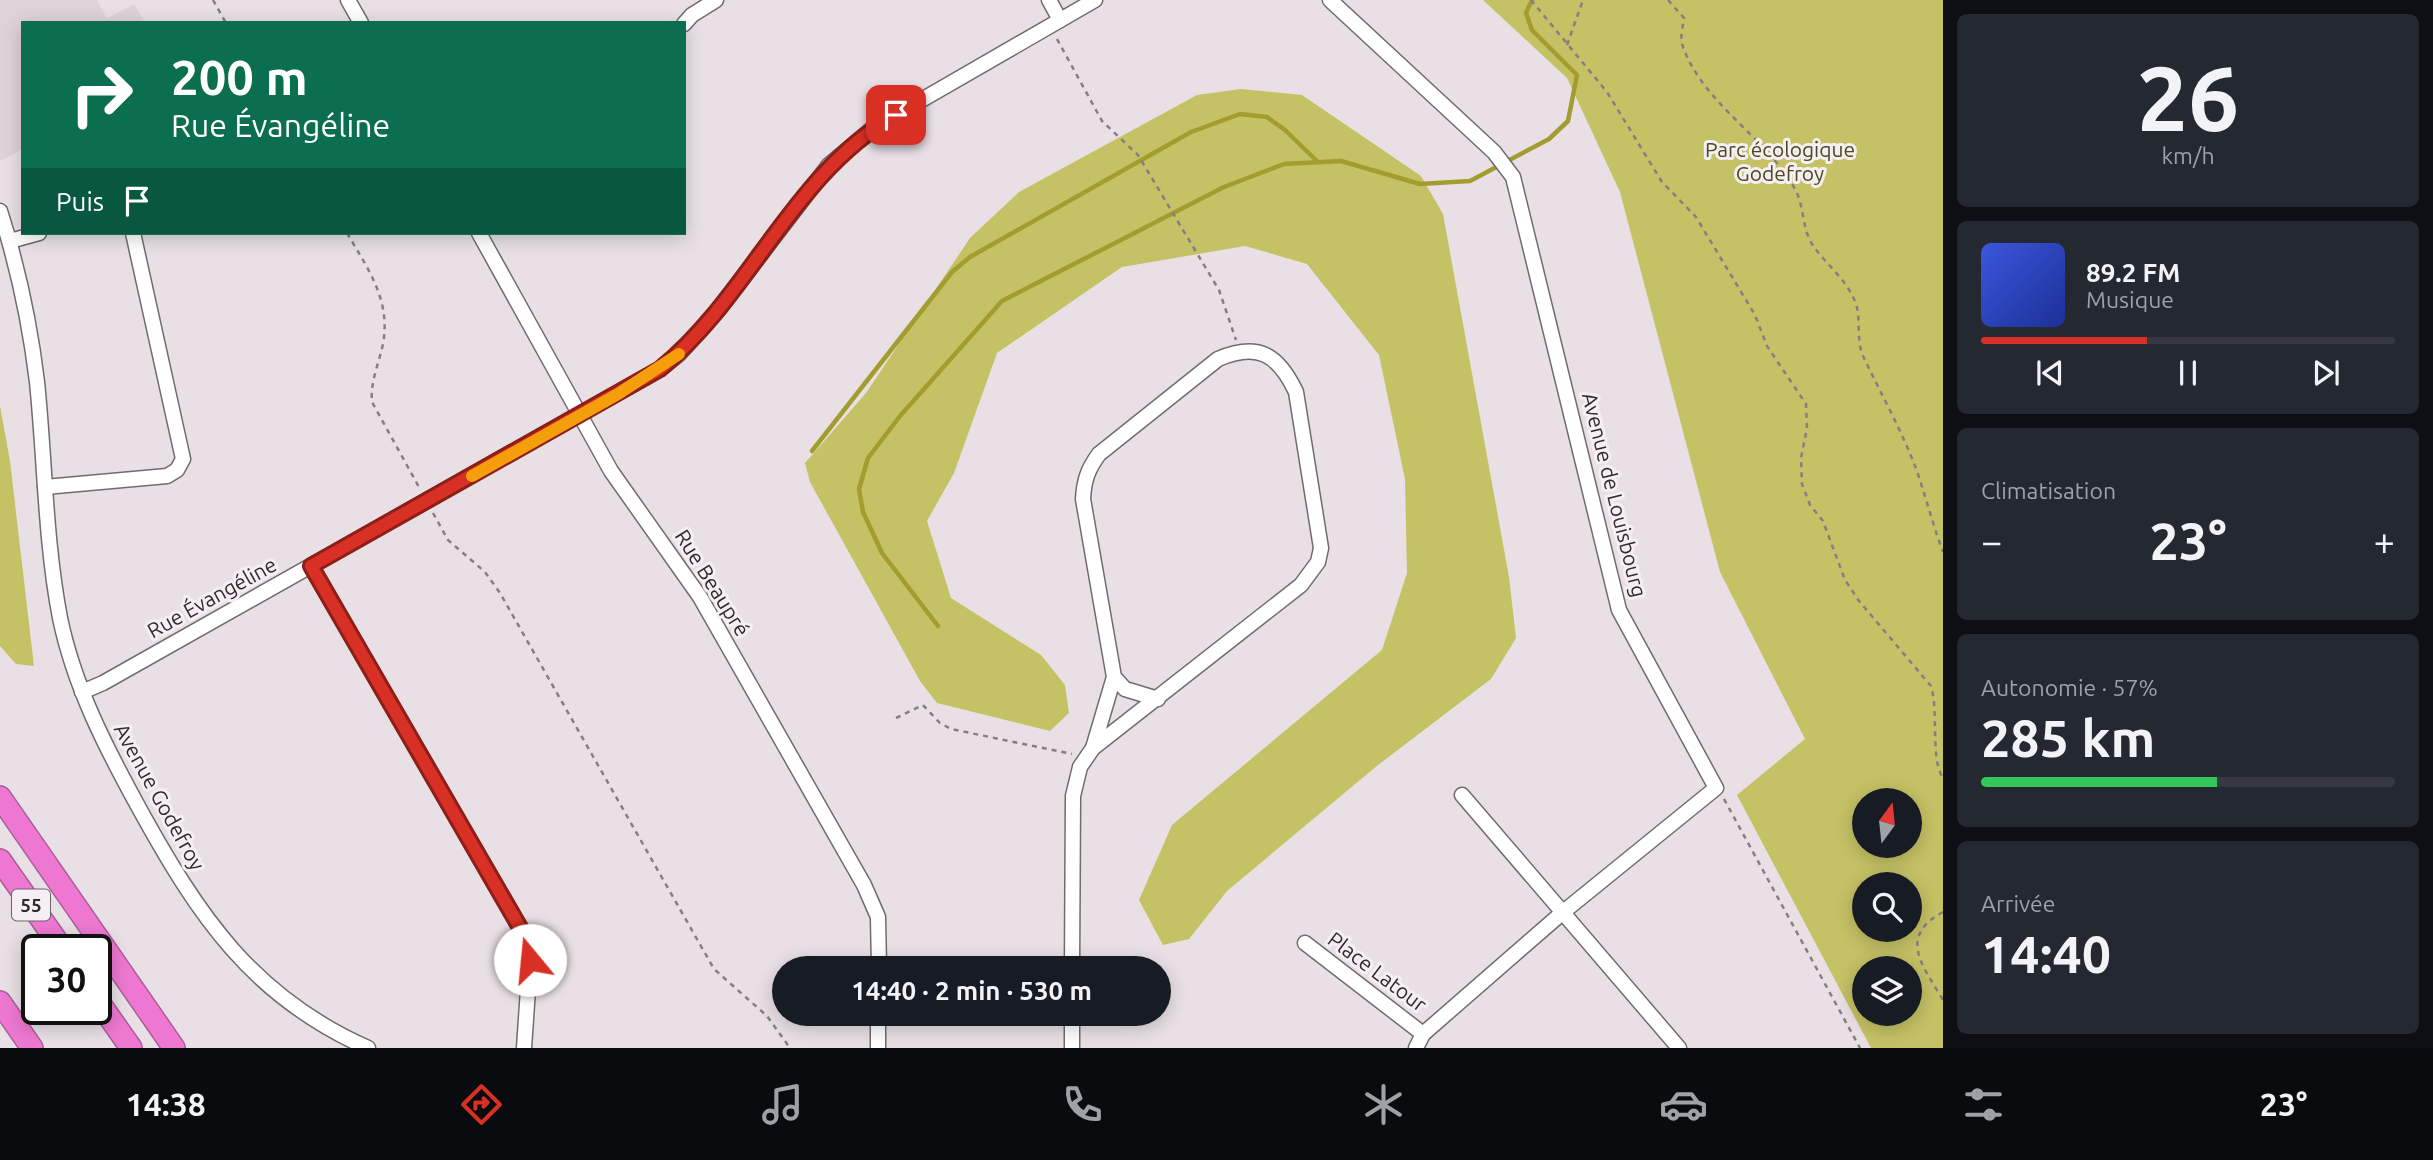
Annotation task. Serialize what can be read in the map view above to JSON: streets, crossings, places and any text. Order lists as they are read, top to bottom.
{
  "streets": {
    "highway": ["55"],
    "street": [
      "Avenue de Louisbourg",
      "Rue Beaupré",
      "Rue Évangéline",
      "Avenue Godefroy",
      "Place Latour"
    ]
  },
  "crossings": [
    ["Avenue de Louisbourg", "Place Latour"],
    ["Rue Beaupré", "Rue Évangéline"],
    ["Rue Évangéline", "Avenue Godefroy"]
  ],
  "parks": ["Parc écologique Godefroy"],
  "north": "top",
  "page": {
    "tile": [
      ["26", "km/h"],
      "Climatisation",
      ["Autonomie · 57%", "285 km"],
      ["Arrivée", "14:40"]
    ],
    "turn": ["200 m", "Rue Évangéline"],
    "then": "Puis",
    "song": ["89.2 FM", "Musique"],
    "heat": ["−", "23°", "+"],
    "limit": "30",
    "trip": "14:40 · 2 min · 530 m",
    "tabs": ["14:38", "23°"]
  }
}
